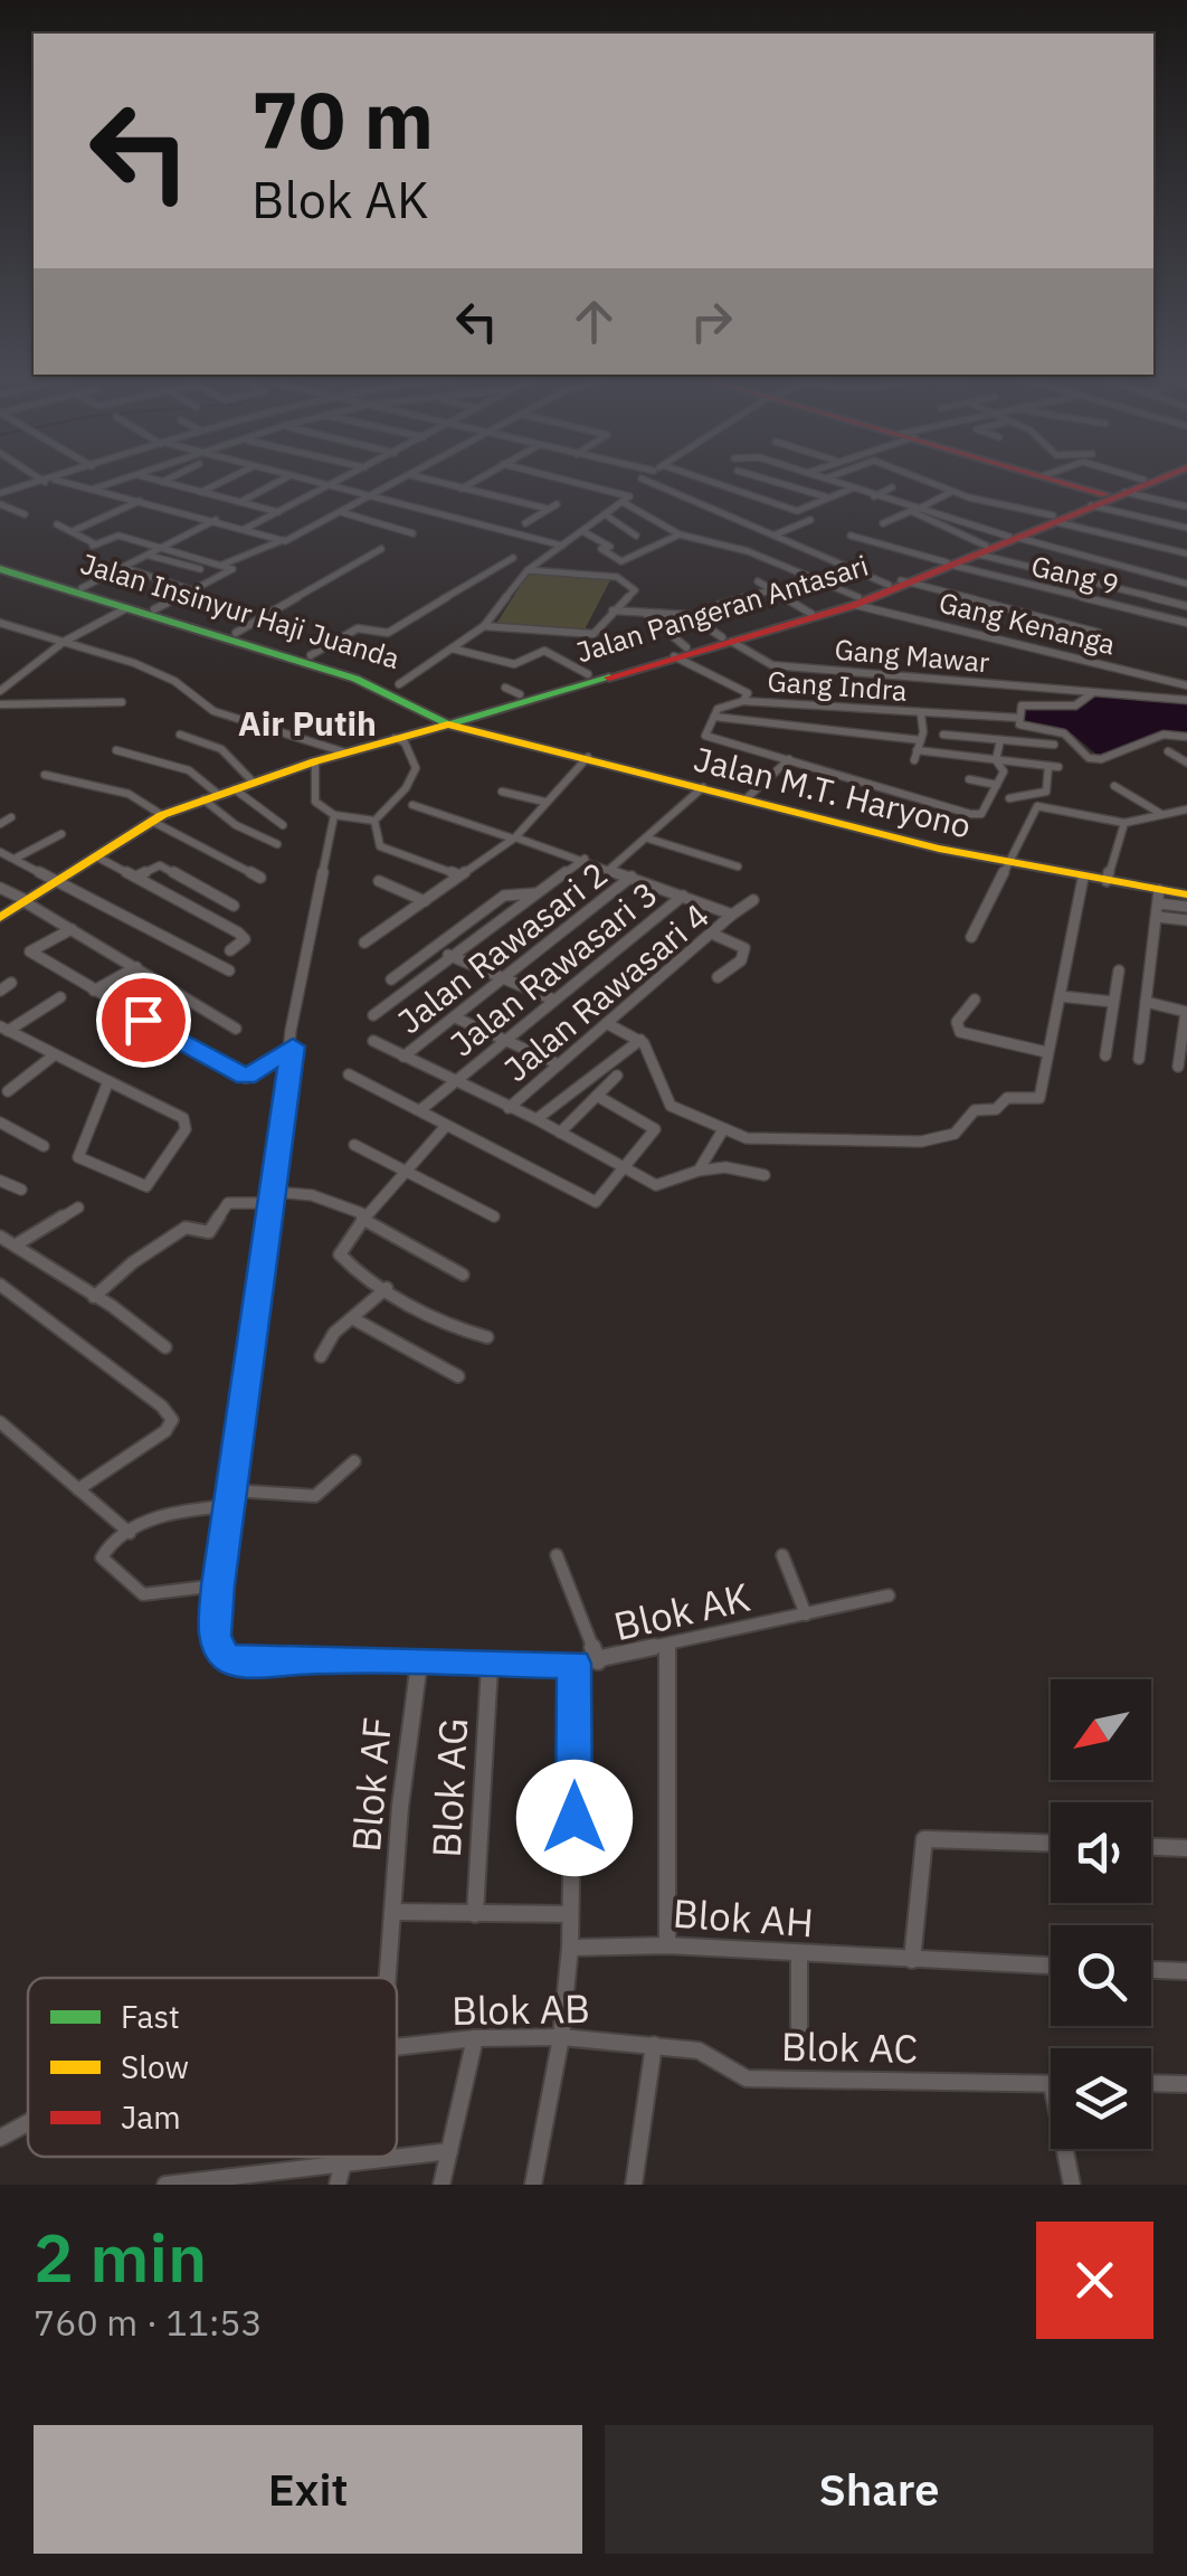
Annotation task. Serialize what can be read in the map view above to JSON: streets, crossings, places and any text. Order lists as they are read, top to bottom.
{
  "streets": {
    "main road": ["Jalan Pangeran Antasari", "Jalan Insinyur Haji Juanda", "Jalan M.T. Haryono"],
    "street": [
      "Gang 9",
      "Gang Kenanga",
      "Gang Mawar",
      "Gang Indra",
      "Jalan Rawasari 2",
      "Jalan Rawasari 3",
      "Jalan Rawasari 4",
      "Blok AK",
      "Blok AF",
      "Blok AG",
      "Blok AH",
      "Blok AB",
      "Blok AC"
    ]
  },
  "crossings": [
    ["Gang 9", "Jalan Pangeran Antasari"],
    ["Jalan Pangeran Antasari", "Jalan Insinyur Haji Juanda"],
    ["Jalan Pangeran Antasari", "Gang Kenanga"],
    ["Jalan Pangeran Antasari", "Gang Mawar"],
    ["Jalan Pangeran Antasari", "Gang Indra"],
    ["Jalan Pangeran Antasari", "Jalan M.T. Haryono"],
    ["Jalan Insinyur Haji Juanda", "Jalan M.T. Haryono"],
    ["Blok AK", "Blok AF"],
    ["Blok AK", "Blok AG"],
    ["Blok AB", "Blok AC"]
  ],
  "districts": ["Air Putih"],
  "legend": ["Fast", "Slow", "Jam"],
  "north": "bottom left",
  "page": {
    "turn": ["70 m", "Blok AK"],
    "heading": ["2 min", "760 m · 11:53"],
    "buttons": ["Exit", "Share"]
  }
}
